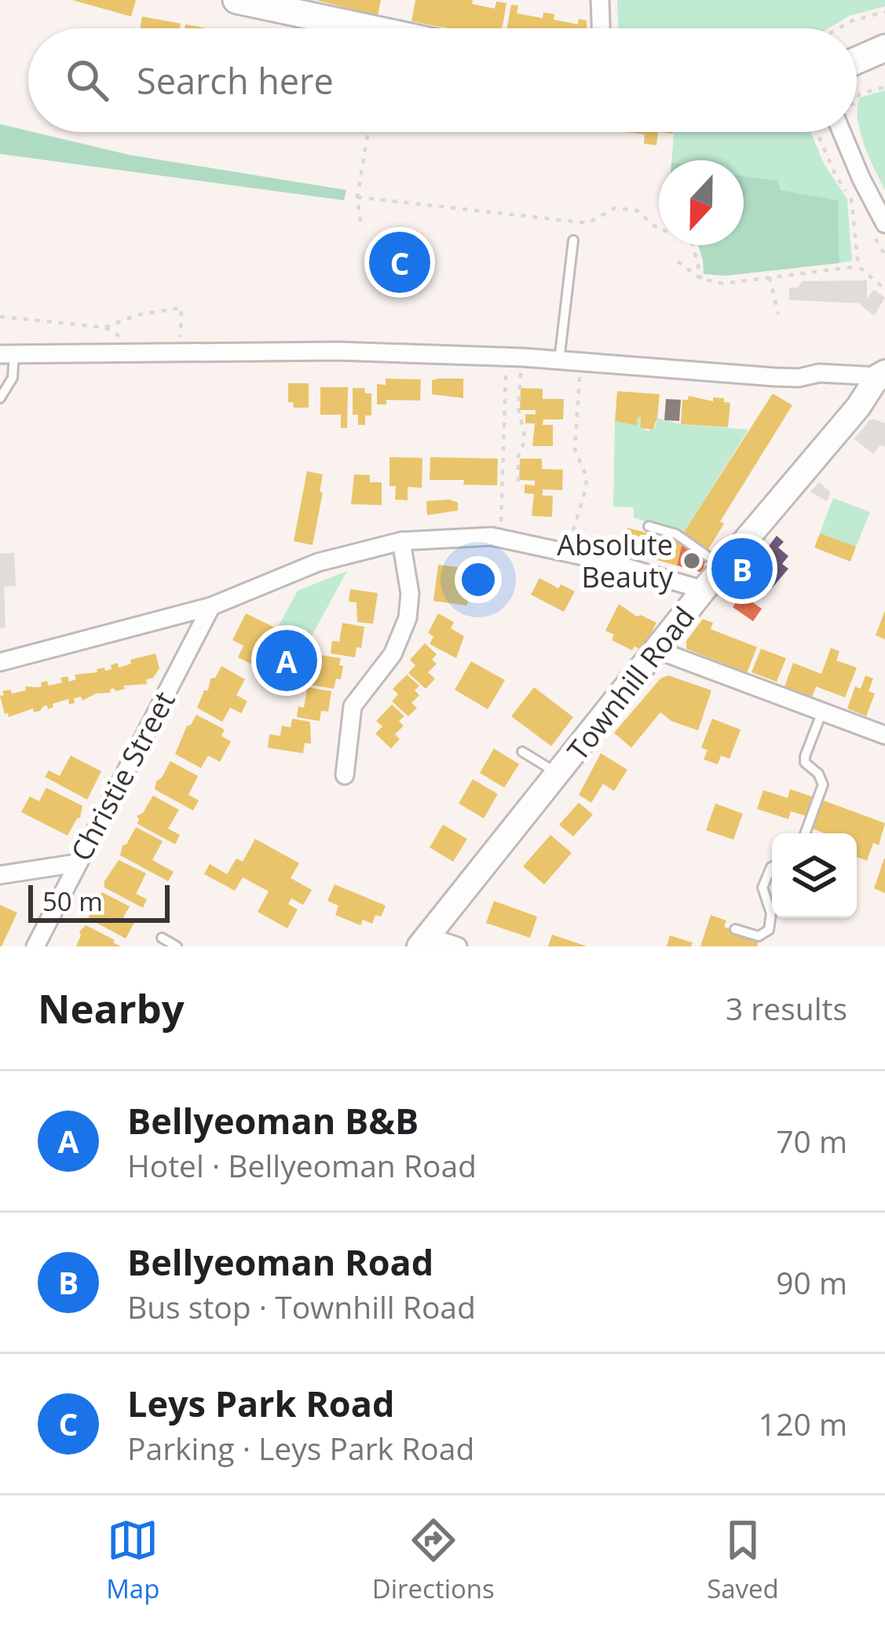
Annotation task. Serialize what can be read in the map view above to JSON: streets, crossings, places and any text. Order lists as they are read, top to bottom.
{
  "streets": {
    "street": ["Townhill Road", "Christie Street"]
  },
  "places": ["Absolute Beauty"],
  "scale_bar": "50 m",
  "north": "bottom",
  "page": {
    "search": "Search here",
    "pins": ["C", "B", "A"],
    "scale": "50 m",
    "heading": ["Nearby", "3 results"],
    "list": [
      {
        "mark": "A",
        "name": "Bellyeoman B&B",
        "note": "Hotel · Bellyeoman Road",
        "value": "70 m"
      },
      {
        "mark": "B",
        "name": "Bellyeoman Road",
        "note": "Bus stop · Townhill Road",
        "value": "90 m"
      },
      {
        "mark": "C",
        "name": "Leys Park Road",
        "note": "Parking · Leys Park Road",
        "value": "120 m"
      }
    ],
    "nav": ["Map", "Directions", "Saved"]
  }
}
